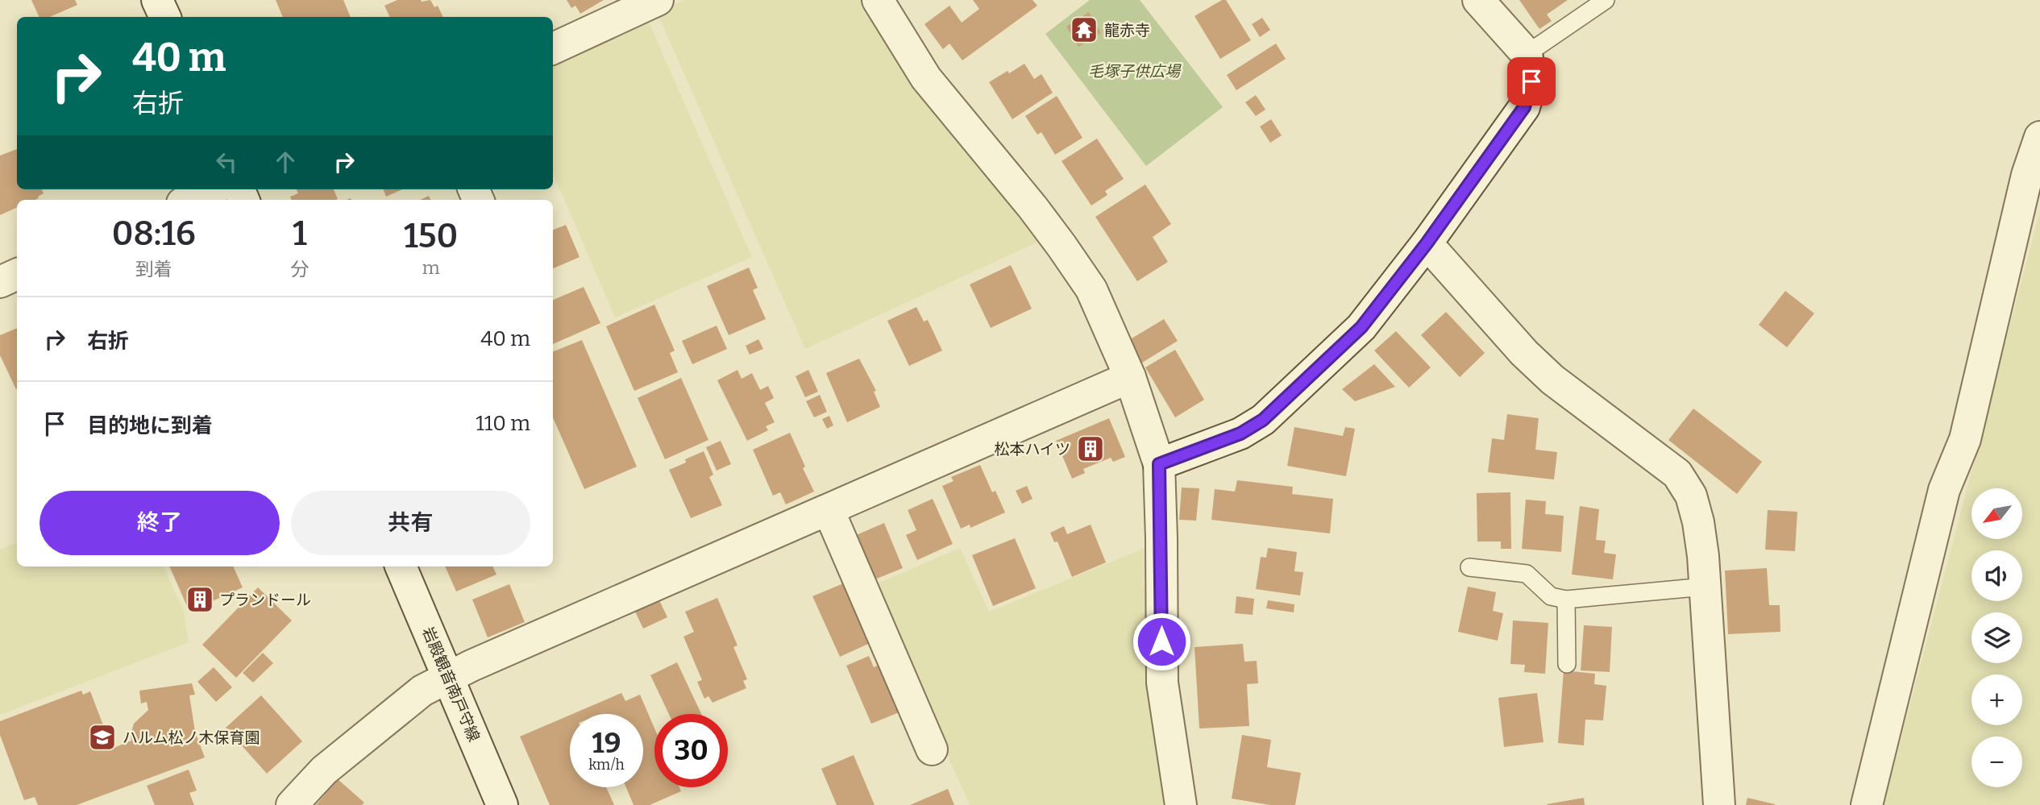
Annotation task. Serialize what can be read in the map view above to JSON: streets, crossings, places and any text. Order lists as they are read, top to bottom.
{
  "streets": {
    "street": ["岩殿観音南戸守線"]
  },
  "parks": ["毛塚子供広場"],
  "places": {
    "temple": ["龍赤寺"],
    "building": ["松本ハイツ", "プランドール"],
    "school or university": ["ハルム松ノ木保育園"]
  },
  "north": "bottom left",
  "page": {
    "turn": ["40 m", "右折"],
    "eta": [
      "08:16",
      "到着",
      "1",
      "分",
      "150",
      "m"
    ],
    "list": [
      {
        "name": "右折",
        "value": "40 m"
      },
      {
        "name": "目的地に到着",
        "value": "110 m"
      }
    ],
    "buttons": ["終了", "共有"],
    "map_buttons": ["+", "−"],
    "speed": "19 km/h",
    "limit": "30"
  }
}
